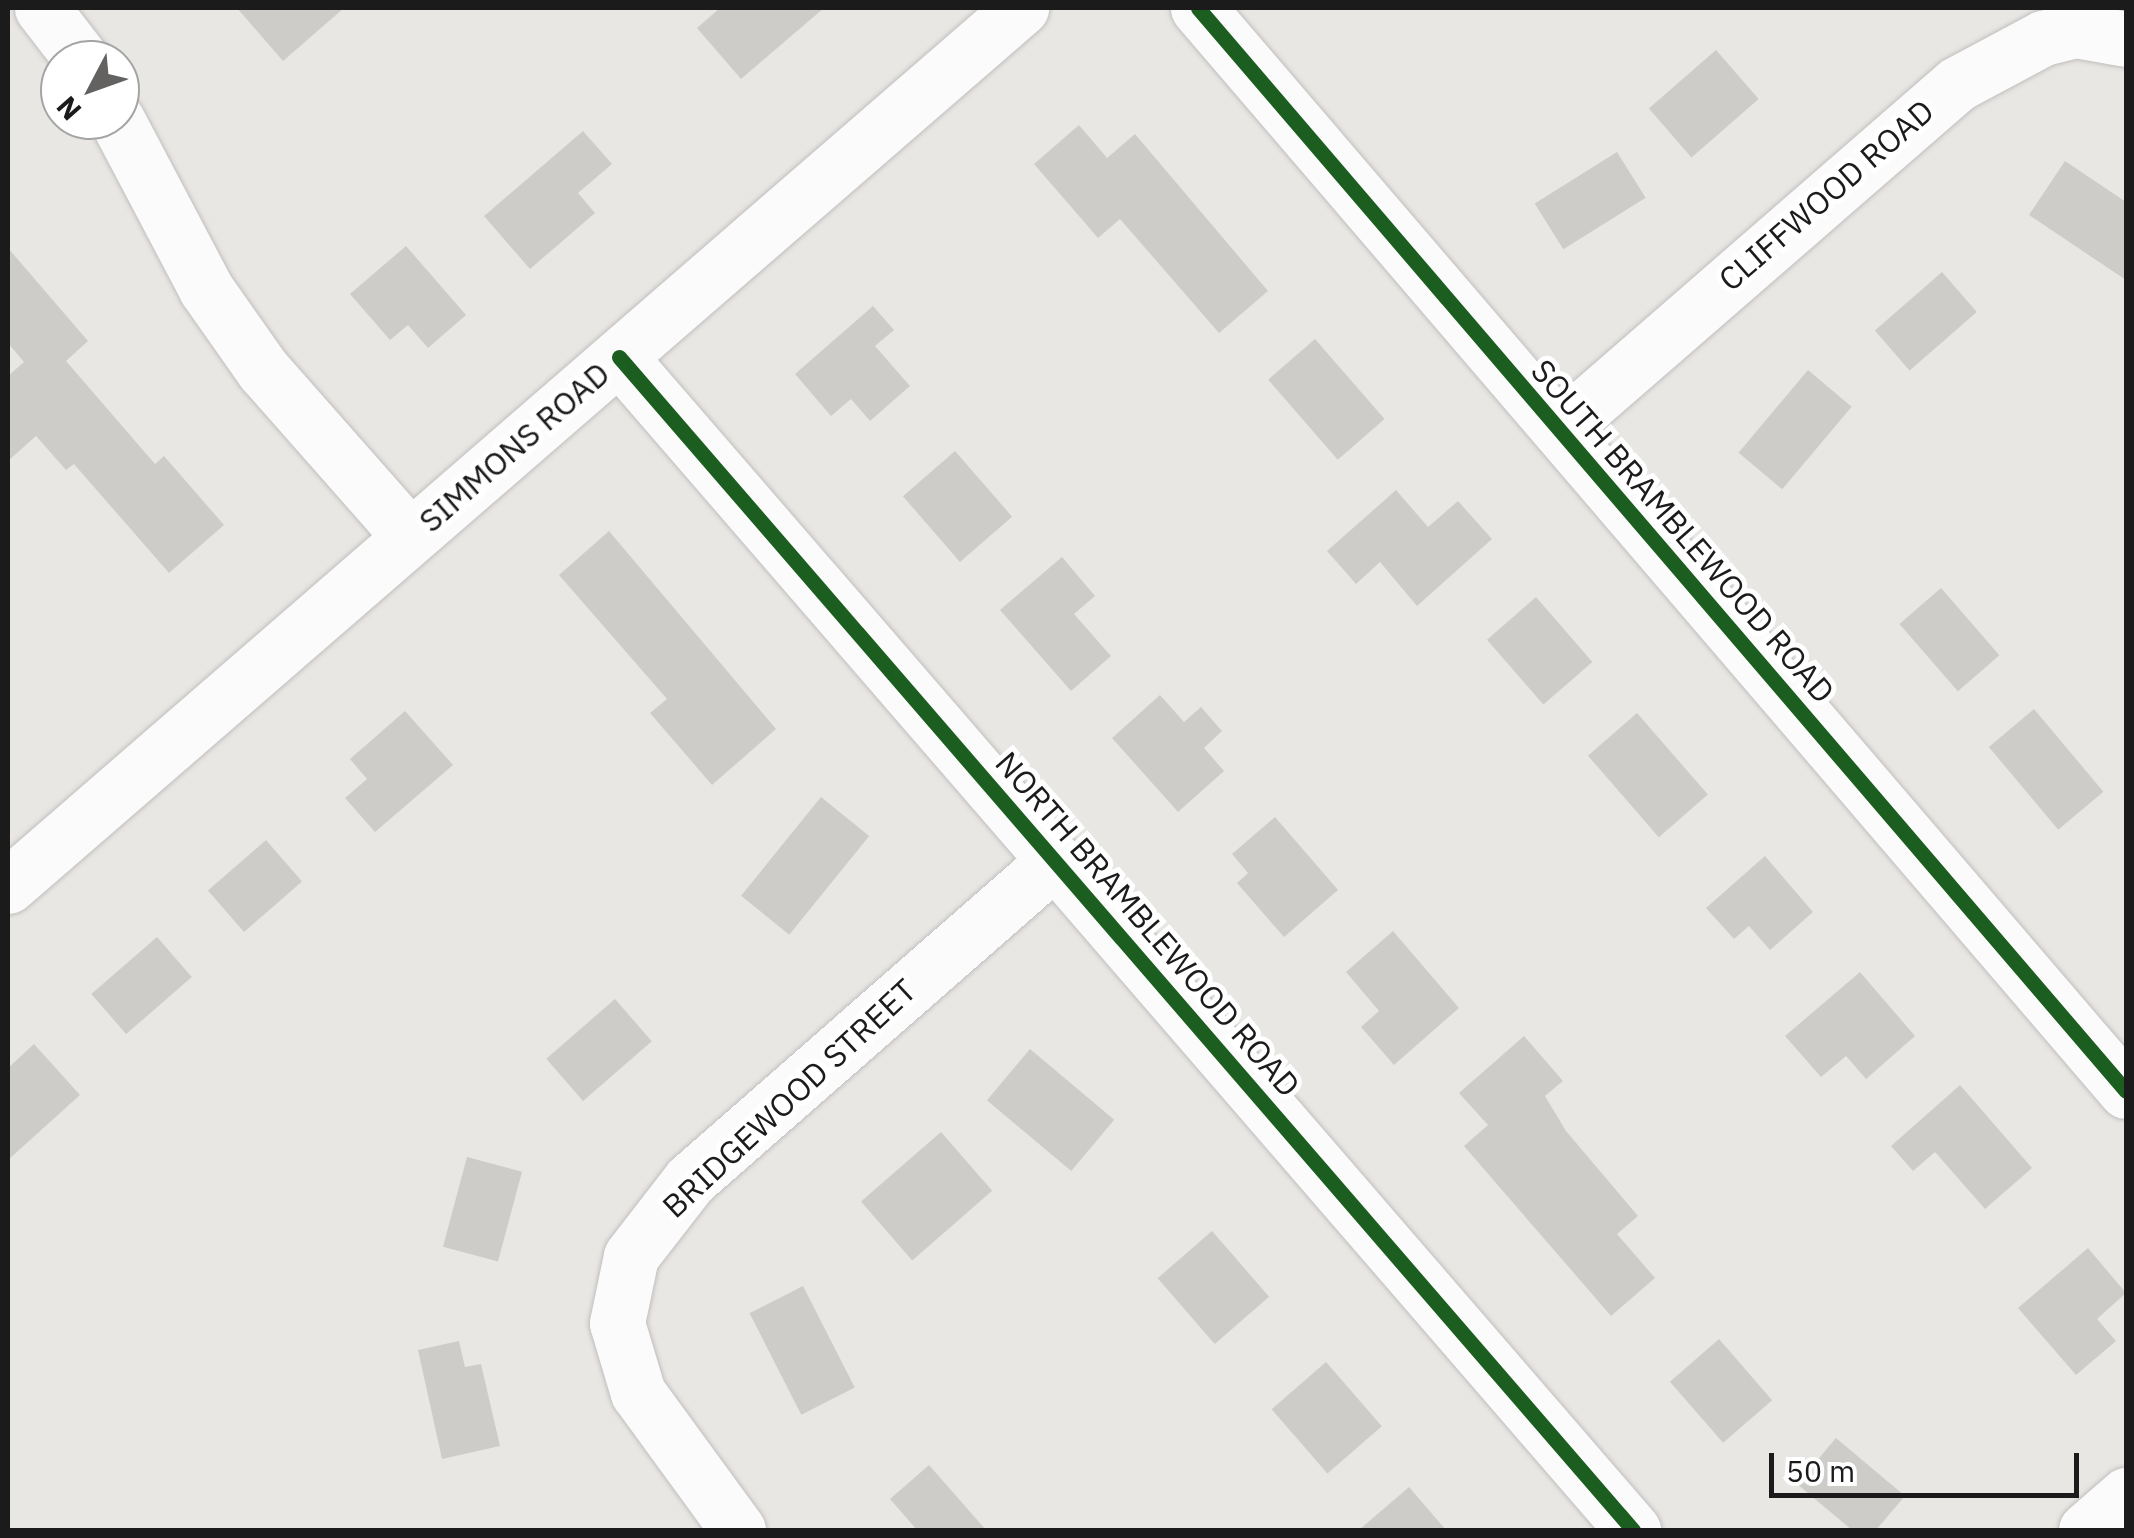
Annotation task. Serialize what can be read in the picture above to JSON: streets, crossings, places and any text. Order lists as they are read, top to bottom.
{
  "streets": {
    "street": [
      "CLIFFWOOD ROAD",
      "SIMMONS ROAD",
      "SOUTH BRAMBLEWOOD ROAD",
      "NORTH BRAMBLEWOOD ROAD",
      "BRIDGEWOOD STREET"
    ]
  },
  "crossings": [
    ["CLIFFWOOD ROAD", "SOUTH BRAMBLEWOOD ROAD"],
    ["SIMMONS ROAD", "NORTH BRAMBLEWOOD ROAD"],
    ["NORTH BRAMBLEWOOD ROAD", "BRIDGEWOOD STREET"]
  ],
  "scale_bar": "50 m",
  "north": "bottom left"
}
